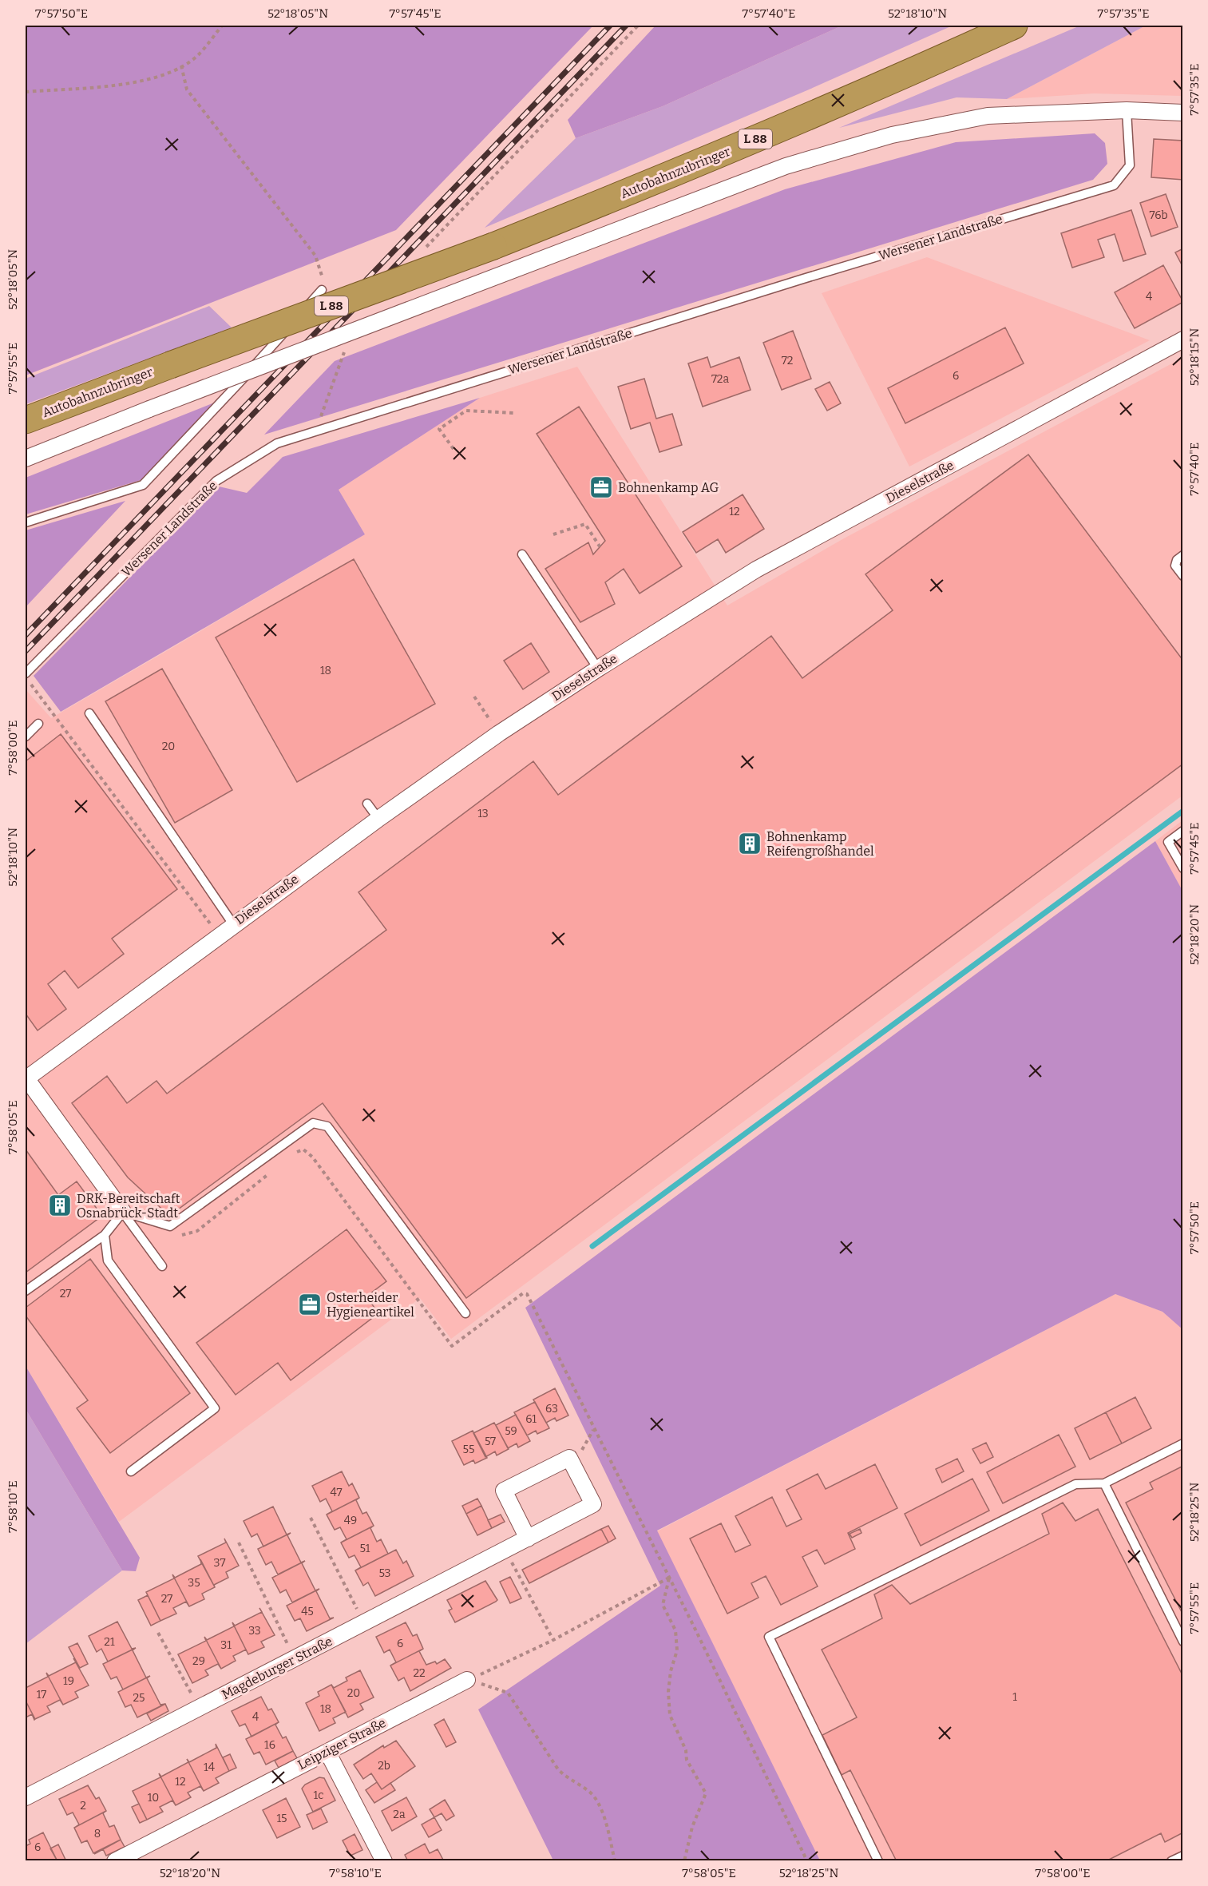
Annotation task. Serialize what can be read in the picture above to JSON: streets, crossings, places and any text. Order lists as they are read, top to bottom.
{
  "streets": {
    "highway": ["L 88", "Autobahnzubringer"],
    "street": ["Dieselstraße", "Magdeburger Straße", "Leipziger Straße"],
    "lane": ["Wersener Landstraße"]
  },
  "places": {
    "office": ["Bohnenkamp AG", "Osterheider Hygieneartikel"],
    "building": ["Bohnenkamp Reifengroßhandel", "DRK-Bereitschaft Osnabrück-Stadt"]
  },
  "house_numbers": [
    "76b",
    "4",
    "72",
    "6",
    "72a",
    "12",
    "18",
    "20",
    "13",
    "27",
    "63",
    "61",
    "59",
    "57",
    "55",
    "47",
    "49",
    "51",
    "37",
    "53",
    "35",
    "27",
    "45",
    "33",
    "21",
    "6",
    "31",
    "29",
    "22",
    "19",
    "20",
    "17",
    "1",
    "25",
    "18",
    "4",
    "16",
    "2b",
    "14",
    "12",
    "1c",
    "10",
    "2",
    "2a",
    "15",
    "8",
    "6"
  ],
  "coordinates": [
    "7°57'50\"E",
    "52°18'05\"N",
    "7°57'45\"E",
    "7°57'40\"E",
    "52°18'10\"N",
    "7°57'35\"E",
    "52°18'15\"N",
    "7°57'55\"E",
    "7°58'00\"E",
    "52°18'20\"N",
    "7°58'05\"E",
    "7°58'10\"E",
    "52°18'25\"N"
  ]
}
